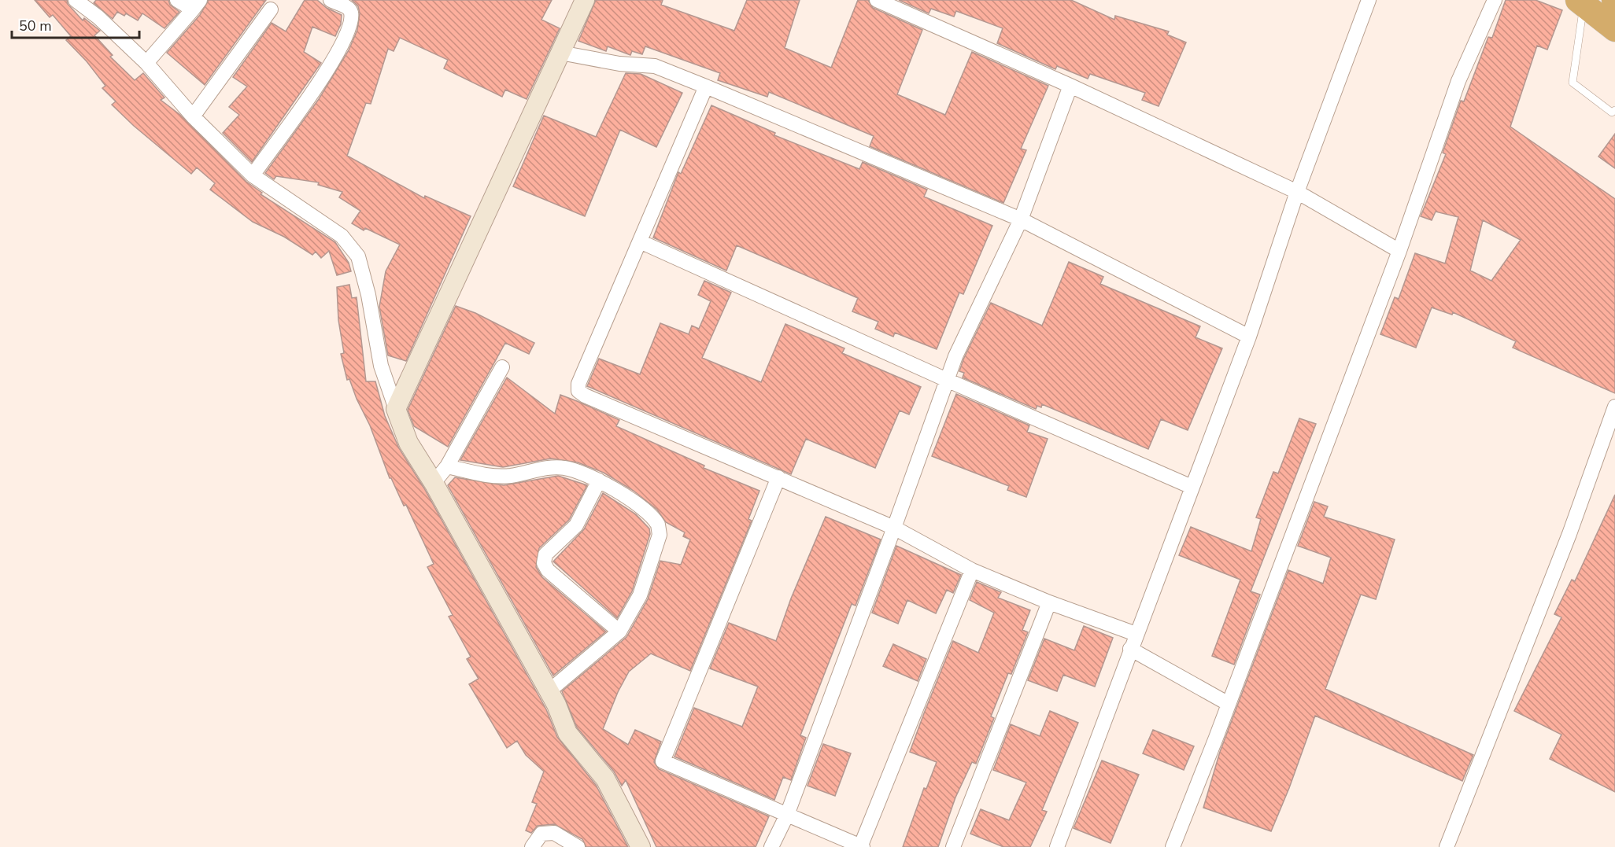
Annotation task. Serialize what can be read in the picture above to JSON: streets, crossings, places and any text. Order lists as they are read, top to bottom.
{
  "scale_bar": "50 m"
}
